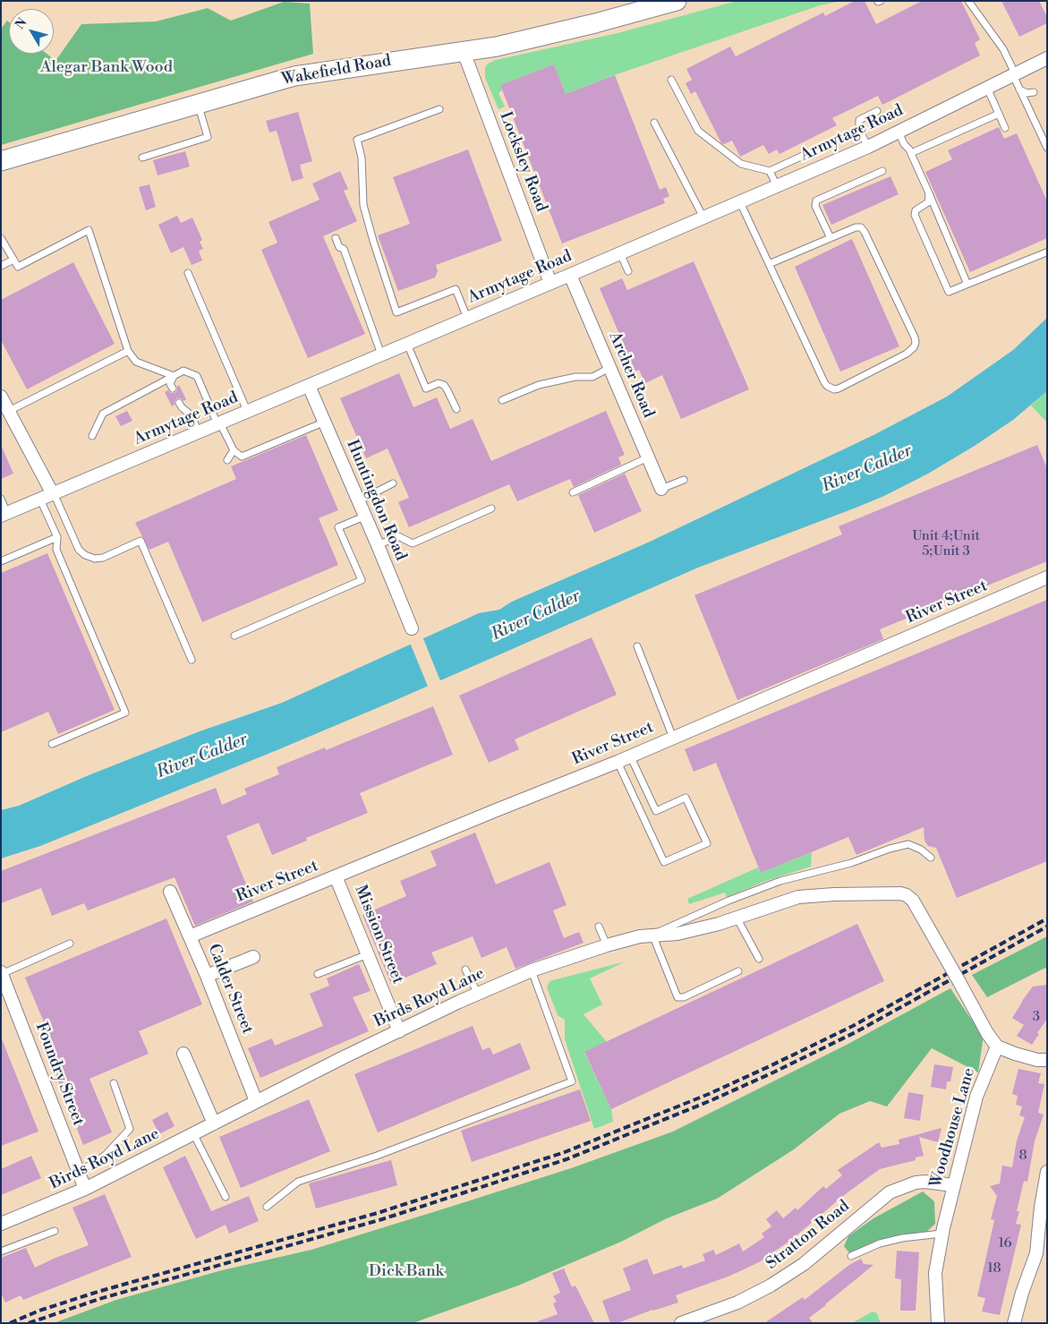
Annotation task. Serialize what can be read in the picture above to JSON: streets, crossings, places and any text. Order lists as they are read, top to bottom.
{
  "streets": {
    "main road": ["Wakefield Road"],
    "street": [
      "Armytage Road",
      "Locksley Road",
      "Archer Road",
      "Huntingdon Road",
      "River Street",
      "Mission Street",
      "Calder Street",
      "Birds Royd Lane",
      "Foundry Street",
      "Woodhouse Lane",
      "Stratton Road"
    ]
  },
  "crossings": [
    ["Wakefield Road", "Locksley Road"],
    ["Armytage Road", "Locksley Road"],
    ["Armytage Road", "Archer Road"],
    ["Armytage Road", "Huntingdon Road"],
    ["River Street", "Mission Street"],
    ["River Street", "Calder Street"],
    ["Mission Street", "Birds Royd Lane"],
    ["Calder Street", "Birds Royd Lane"],
    ["Birds Royd Lane", "Foundry Street"],
    ["Birds Royd Lane", "Woodhouse Lane"],
    ["Woodhouse Lane", "Stratton Road"]
  ],
  "water": ["River Calder"],
  "parks": ["Alegar Bank Wood", "Dick Bank"],
  "house_numbers": [
    "Unit 4;Unit 5;Unit 3",
    "3",
    "8",
    "16",
    "18"
  ],
  "north": "top left"
}
